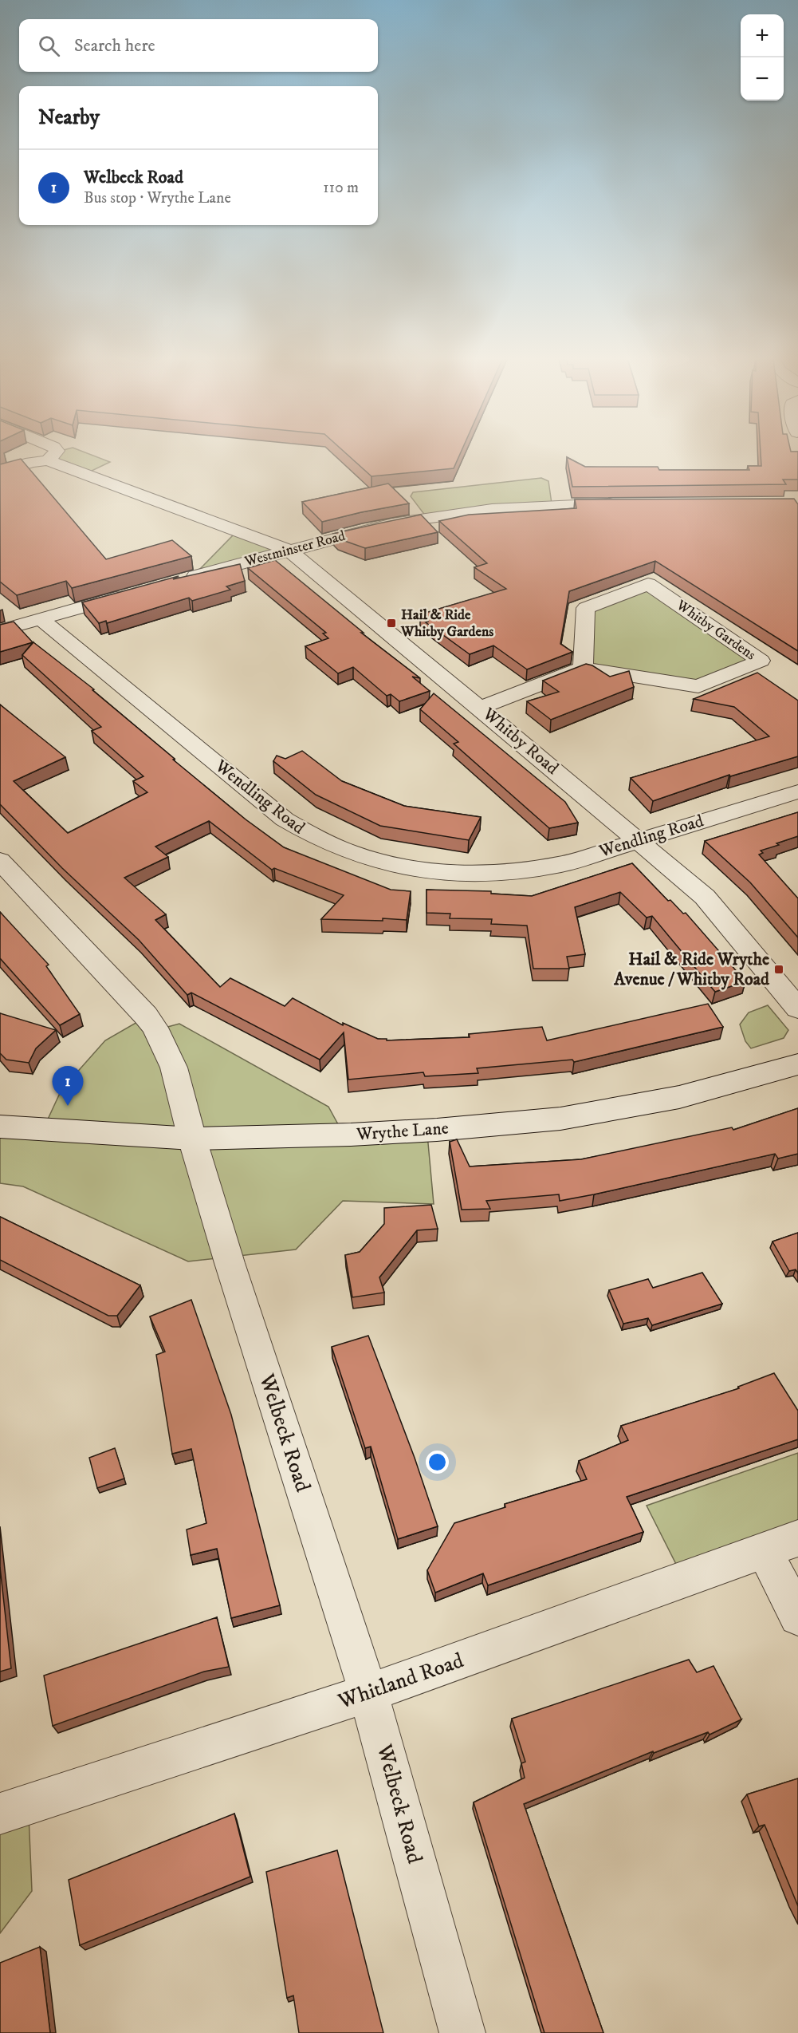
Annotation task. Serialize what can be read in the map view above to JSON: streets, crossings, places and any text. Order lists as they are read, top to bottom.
{
  "streets": {
    "street": [
      "Westminster Road",
      "Whitby Gardens",
      "Whitby Road",
      "Wendling Road",
      "Wrythe Lane",
      "Welbeck Road",
      "Whitland Road"
    ]
  },
  "crossings": [
    ["Westminster Road", "Whitby Road"],
    ["Whitby Road", "Wendling Road"],
    ["Wrythe Lane", "Welbeck Road"],
    ["Welbeck Road", "Whitland Road"]
  ],
  "places": {
    "transit": ["Hail & Ride Whitby Gardens", "Hail & Ride Wrythe Avenue / Whitby Road"]
  },
  "page": {
    "map_buttons": ["+", "−"],
    "search": "Search here",
    "heading": "Nearby",
    "list": [
      {
        "mark": "1",
        "name": "Welbeck Road",
        "note": "Bus stop · Wrythe Lane",
        "value": "110 m"
      }
    ],
    "pins": "1"
  }
}
